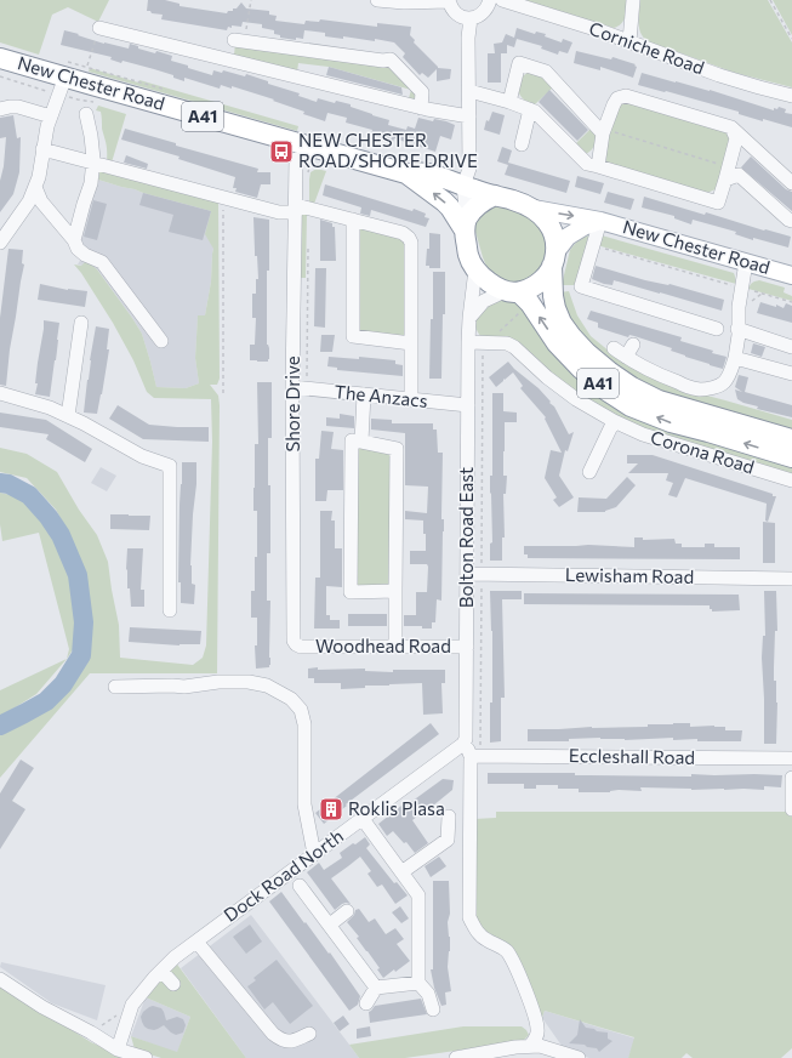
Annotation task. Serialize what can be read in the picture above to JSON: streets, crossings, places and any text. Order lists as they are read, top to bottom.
{
  "streets": {
    "highway": ["New Chester Road", "A41"],
    "street": [
      "Corniche Road",
      "The Anzacs",
      "Shore Drive",
      "Corona Road",
      "Bolton Road East",
      "Lewisham Road",
      "Woodhead Road",
      "Eccleshall Road",
      "Dock Road North"
    ]
  },
  "crossings": [
    ["New Chester Road", "A41"],
    ["New Chester Road", "Bolton Road East"],
    ["A41", "Bolton Road East"],
    ["The Anzacs", "Shore Drive"],
    ["The Anzacs", "Bolton Road East"],
    ["Shore Drive", "Woodhead Road"],
    ["Corona Road", "Bolton Road East"],
    ["Bolton Road East", "Lewisham Road"],
    ["Bolton Road East", "Woodhead Road"],
    ["Bolton Road East", "Eccleshall Road"],
    ["Bolton Road East", "Dock Road North"],
    ["Eccleshall Road", "Dock Road North"]
  ],
  "places": {
    "bus stop": ["NEW CHESTER ROAD/SHORE DRIVE"],
    "building": ["Roklis Plasa"]
  }
}
